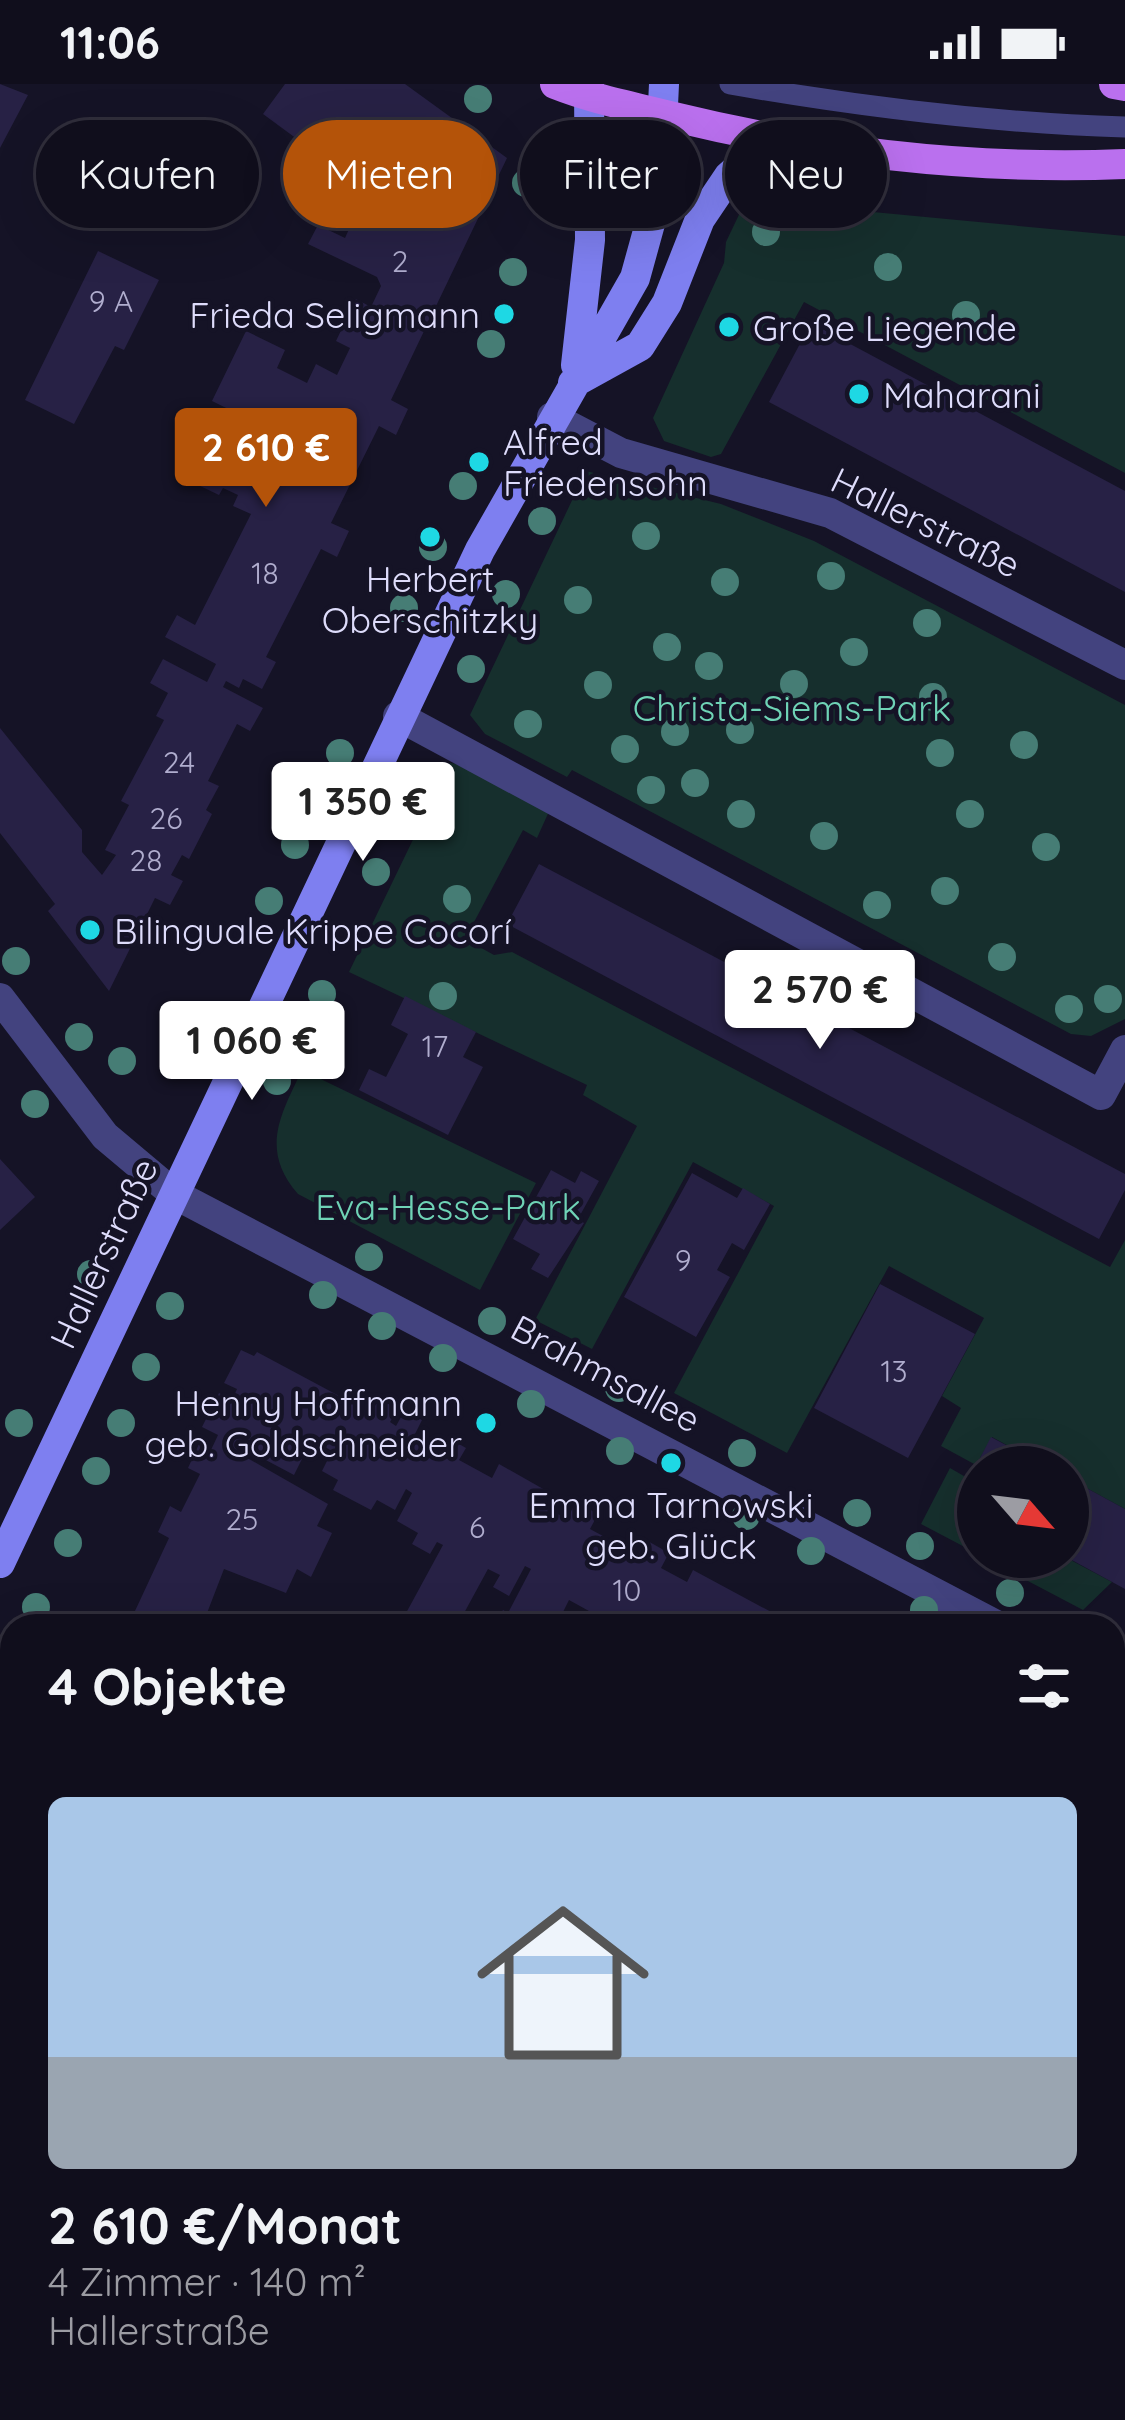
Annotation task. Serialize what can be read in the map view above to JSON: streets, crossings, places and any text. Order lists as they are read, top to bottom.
{
  "streets": {
    "main road": ["Hallerstraße"],
    "street": ["Brahmsallee"]
  },
  "crossings": [
    ["Hallerstraße", "Brahmsallee"]
  ],
  "parks": ["Christa-Siems-Park", "Eva-Hesse-Park"],
  "places": [
    "Frieda Seligmann",
    "Große Liegende",
    "Maharani",
    "Alfred Friedensohn",
    "Herbert Oberschitzky",
    "Bilinguale Krippe Cocorí",
    "Henny Hoffmann geb. Goldschneider",
    "Emma Tarnowski geb. Glück"
  ],
  "house_numbers": [
    "2",
    "9 A",
    "18",
    "24",
    "26",
    "28",
    "17",
    "9",
    "13",
    "25",
    "6",
    "10"
  ],
  "north": "bottom right",
  "page": {
    "status": "11:06",
    "chip": [
      "Kaufen",
      "Mieten",
      "Filter",
      "Neu"
    ],
    "price": [
      "2 610 €",
      "1 350 €",
      "2 570 €",
      "1 060 €"
    ],
    "heading": "4 Objekte",
    "list": [
      {
        "name": "2 610 €/Monat",
        "note": "4 Zimmer · 140 m² · Hallerstraße"
      }
    ]
  }
}
